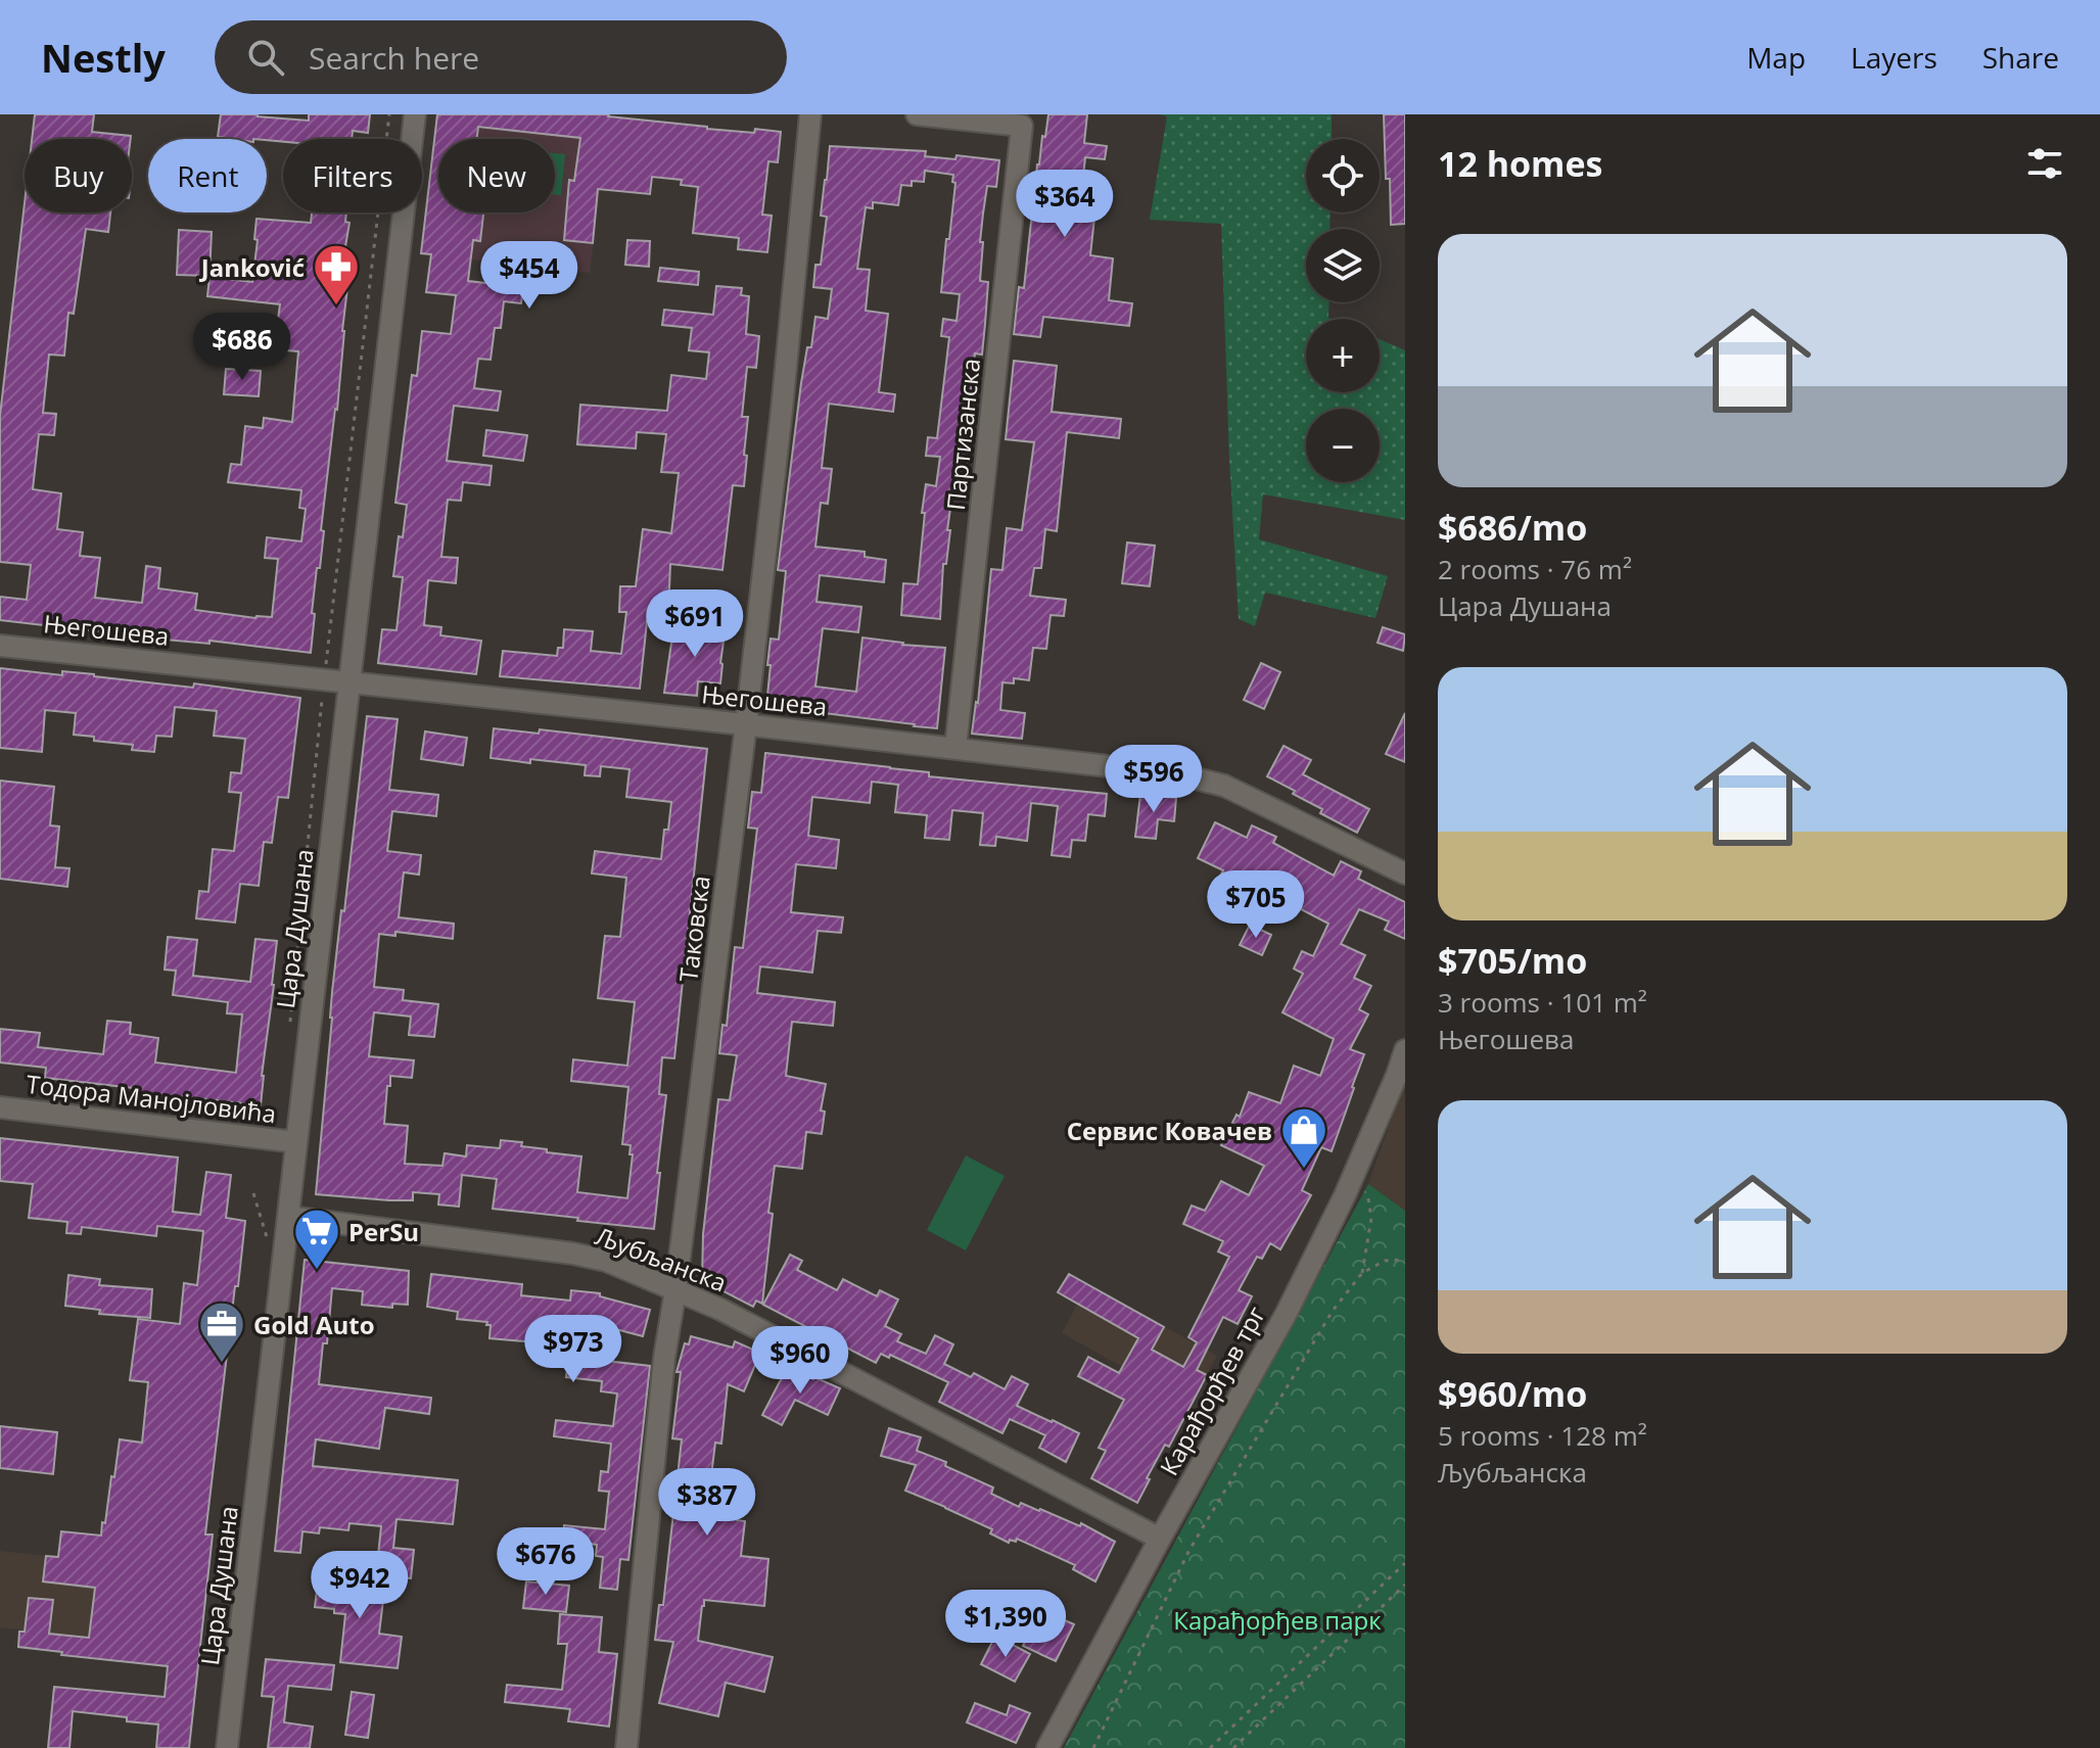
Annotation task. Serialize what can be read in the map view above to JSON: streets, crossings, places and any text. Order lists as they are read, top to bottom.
{
  "streets": {
    "street": [
      "Партизанска",
      "Његошева",
      "Цара Душана",
      "Таковска",
      "Тодора Манојловића",
      "Љубљанска",
      "Карађорђев трг"
    ]
  },
  "crossings": [
    ["Партизанска", "Његошева"],
    ["Његошева", "Цара Душана"],
    ["Његошева", "Таковска"],
    ["Цара Душана", "Тодора Манојловића"],
    ["Цара Душана", "Љубљанска"],
    ["Таковска", "Љубљанска"],
    ["Љубљанска", "Карађорђев трг"]
  ],
  "parks": ["Карађорђев парк"],
  "places": {
    "pharmacy": ["Janković"],
    "shop": ["Сервис Ковачев"],
    "supermarket": ["PerSu"],
    "office": ["Gold Auto"]
  },
  "page": {
    "header": "Nestly",
    "search": "Search here",
    "nav": ["Map", "Layers", "Share"],
    "heading": "12 homes",
    "map_buttons": ["+", "−"],
    "chip": [
      "Buy",
      "Rent",
      "Filters",
      "New"
    ],
    "price": [
      "$364",
      "$454",
      "$686",
      "$691",
      "$596",
      "$705",
      "$973",
      "$960",
      "$387",
      "$676",
      "$942",
      "$1,390"
    ],
    "list": [
      {
        "name": "$686/mo",
        "note": "2 rooms · 76 m² · Цара Душана"
      },
      {
        "name": "$705/mo",
        "note": "3 rooms · 101 m² · Његошева"
      },
      {
        "name": "$960/mo",
        "note": "5 rooms · 128 m² · Љубљанска"
      }
    ]
  }
}
